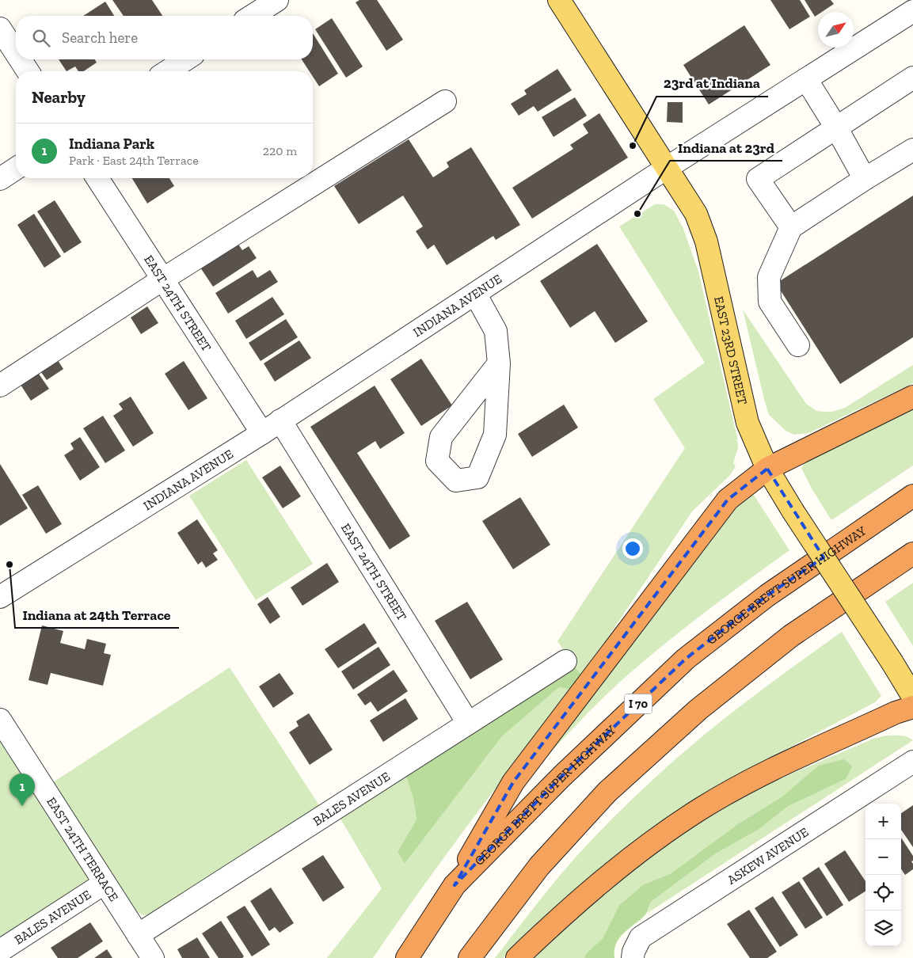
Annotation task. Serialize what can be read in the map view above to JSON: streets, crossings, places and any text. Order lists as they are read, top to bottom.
{
  "streets": {
    "highway": ["GEORGE BRETT SUPER HIGHWAY", "I 70"],
    "main road": ["EAST 23RD STREET"],
    "street": [
      "EAST 24TH STREET",
      "INDIANA AVENUE",
      "BALES AVENUE",
      "EAST 24TH TERRACE",
      "ASKEW AVENUE"
    ]
  },
  "crossings": [
    ["EAST 24TH STREET", "INDIANA AVENUE"],
    ["EAST 24TH STREET", "BALES AVENUE"],
    ["INDIANA AVENUE", "EAST 23RD STREET"],
    ["BALES AVENUE", "EAST 24TH TERRACE"]
  ],
  "places": ["23rd at Indiana", "Indiana at 23rd", "Indiana at 24th Terrace"],
  "north": "top right",
  "page": {
    "search": "Search here",
    "heading": "Nearby",
    "list": [
      {
        "mark": "1",
        "name": "Indiana Park",
        "note": "Park · East 24th Terrace",
        "value": "220 m"
      }
    ],
    "pins": "1",
    "map_buttons": ["+", "−"]
  }
}
